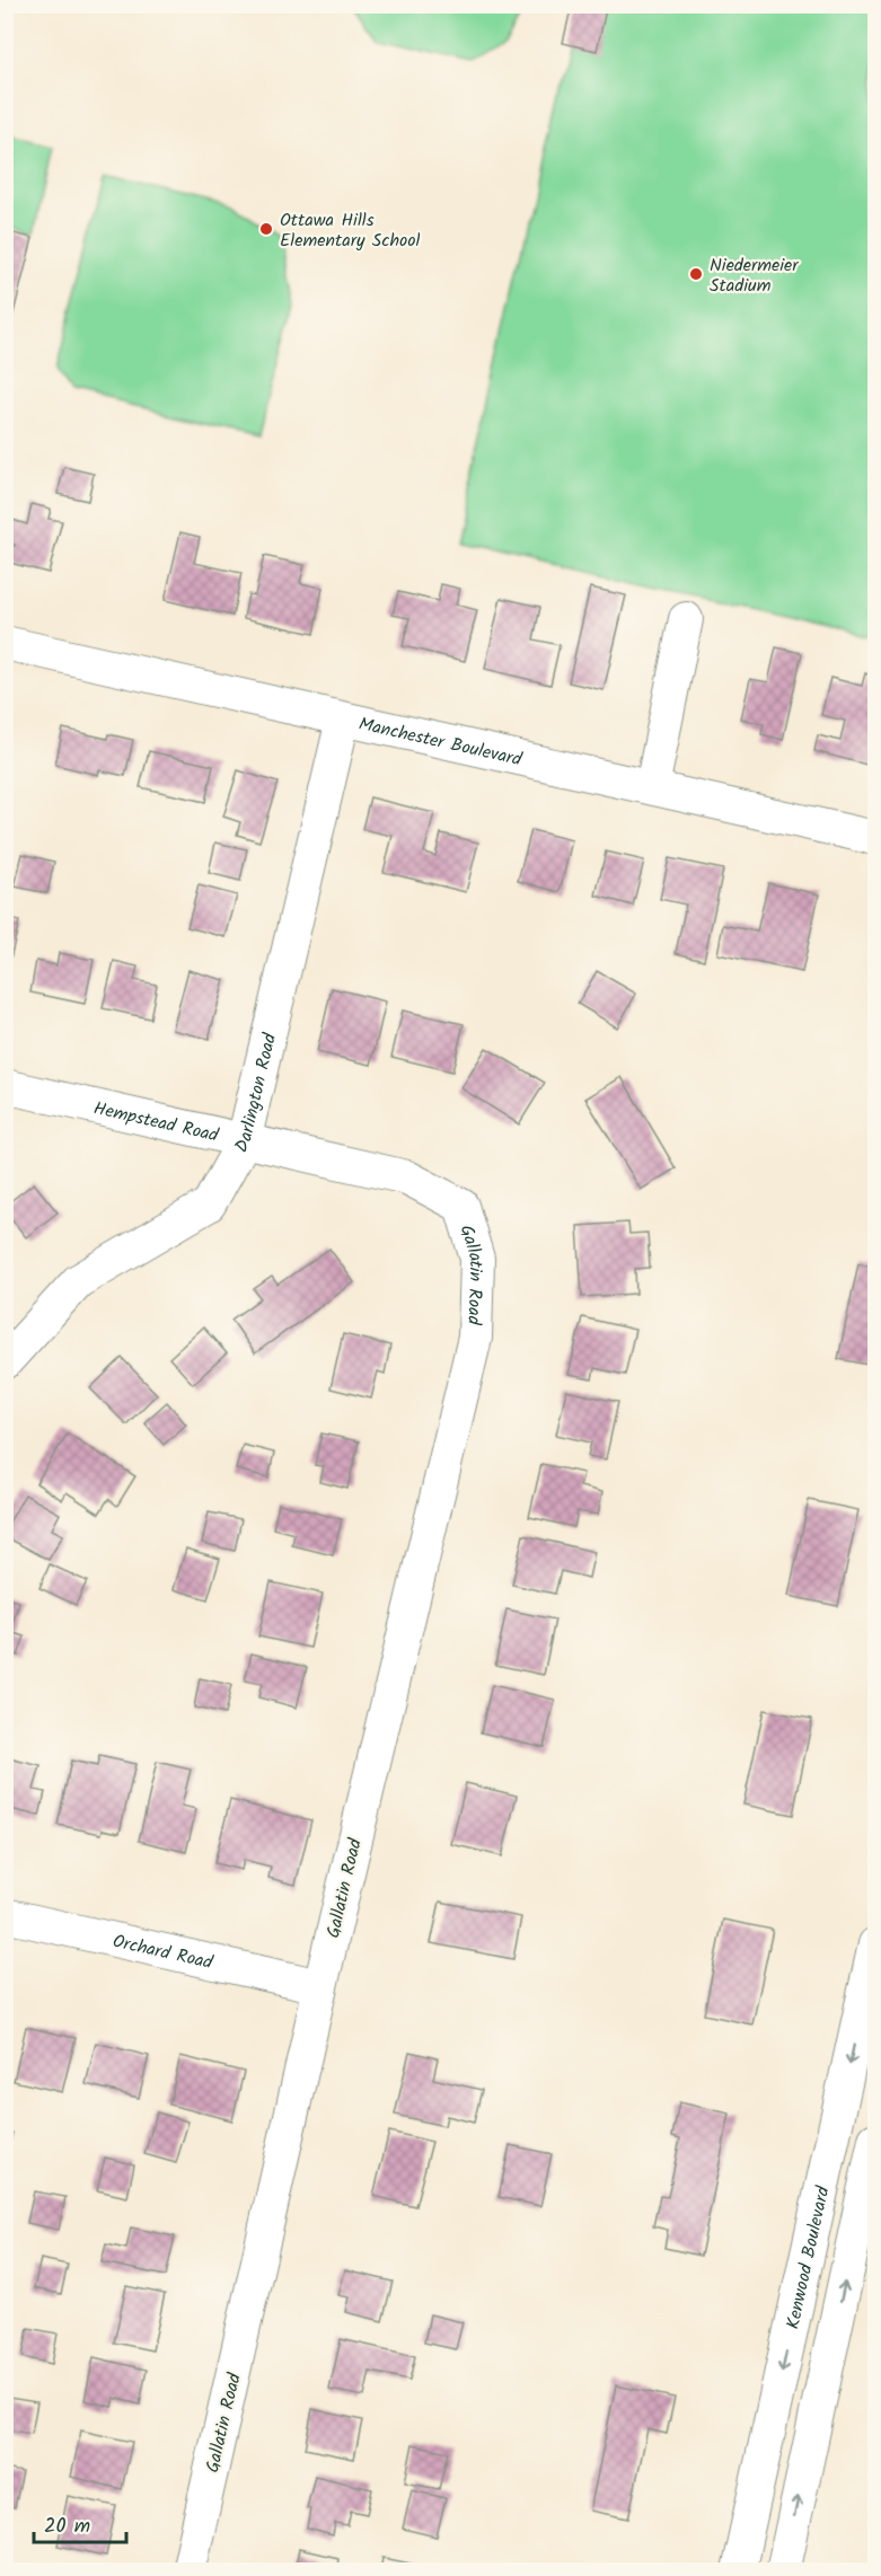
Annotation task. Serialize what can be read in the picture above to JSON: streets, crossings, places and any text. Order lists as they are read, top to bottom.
{
  "streets": {
    "street": [
      "Manchester Boulevard",
      "Darlington Road",
      "Hempstead Road",
      "Gallatin Road",
      "Orchard Road",
      "Kenwood Boulevard"
    ]
  },
  "crossings": [
    ["Manchester Boulevard", "Darlington Road"],
    ["Darlington Road", "Hempstead Road"],
    ["Hempstead Road", "Gallatin Road"],
    ["Gallatin Road", "Orchard Road"]
  ],
  "places": ["Ottawa Hills Elementary School", "Niedermeier Stadium"],
  "scale_bar": "20 m"
}
